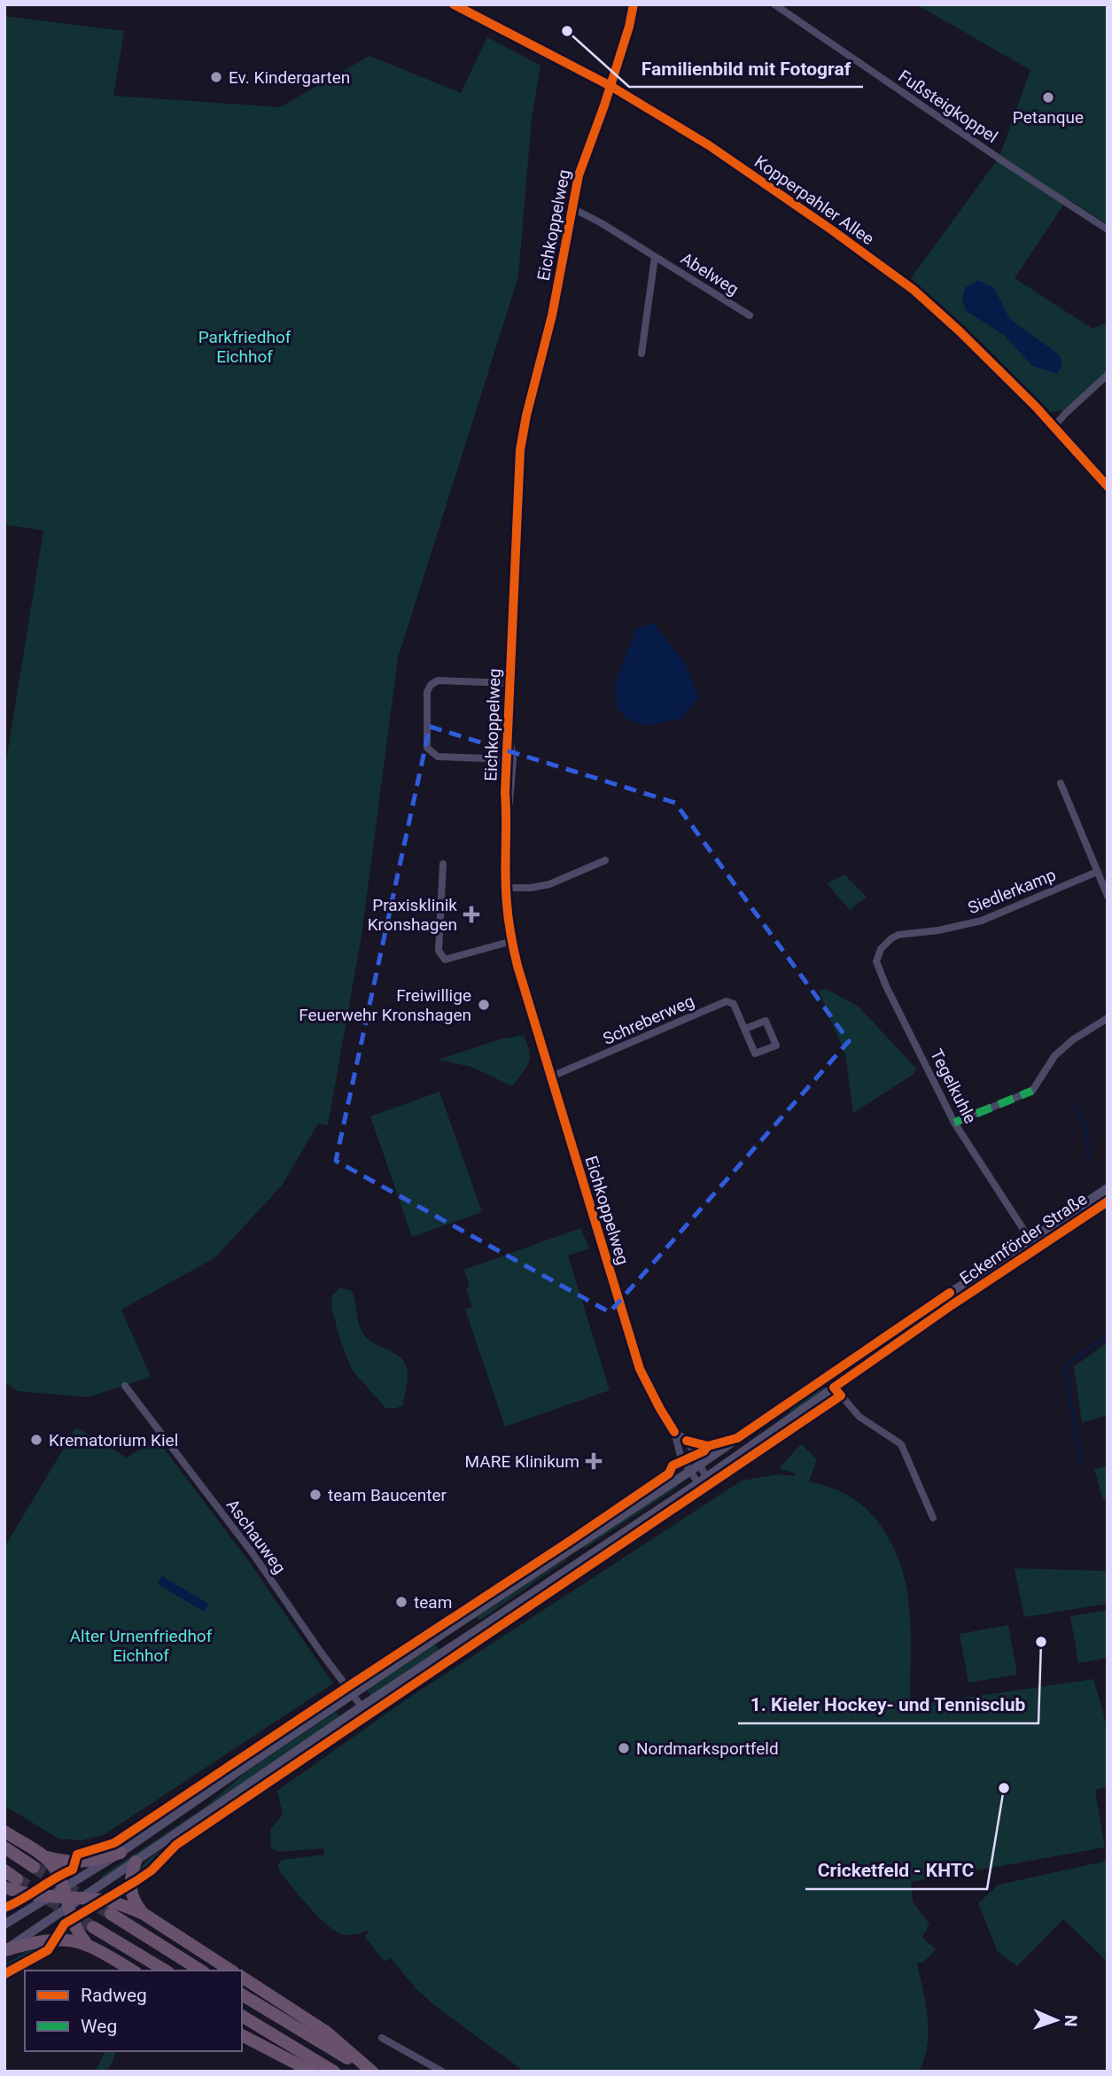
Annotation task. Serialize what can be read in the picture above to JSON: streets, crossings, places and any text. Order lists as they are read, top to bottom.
{
  "streets": {
    "main road": ["Kopperpahler Allee", "Eckernförder Straße"],
    "street": [
      "Fußsteigkoppel",
      "Eichkoppelweg",
      "Abelweg",
      "Siedlerkamp",
      "Schreberweg",
      "Tegelkuhle",
      "Aschauweg"
    ]
  },
  "crossings": [
    ["Kopperpahler Allee", "Eichkoppelweg"],
    ["Eichkoppelweg", "Abelweg"],
    ["Eichkoppelweg", "Schreberweg"],
    ["Eichkoppelweg", "Eckernförder Straße"],
    ["Siedlerkamp", "Tegelkuhle"],
    ["Tegelkuhle", "Eckernförder Straße"],
    ["Eckernförder Straße", "Aschauweg"]
  ],
  "parks": ["Parkfriedhof Eichhof", "Alter Urnenfriedhof Eichhof"],
  "places": {
    "other": [
      "Familienbild mit Fotograf",
      "Ev. Kindergarten",
      "Petanque",
      "Freiwillige Feuerwehr Kronshagen",
      "Krematorium Kiel",
      "team Baucenter",
      "team",
      "1. Kieler Hockey- und Tennisclub",
      "Nordmarksportfeld",
      "Cricketfeld - KHTC"
    ],
    "health": ["Praxisklinik Kronshagen", "MARE Klinikum"]
  },
  "legend": ["Radweg", "Weg"],
  "north": "right"
}
